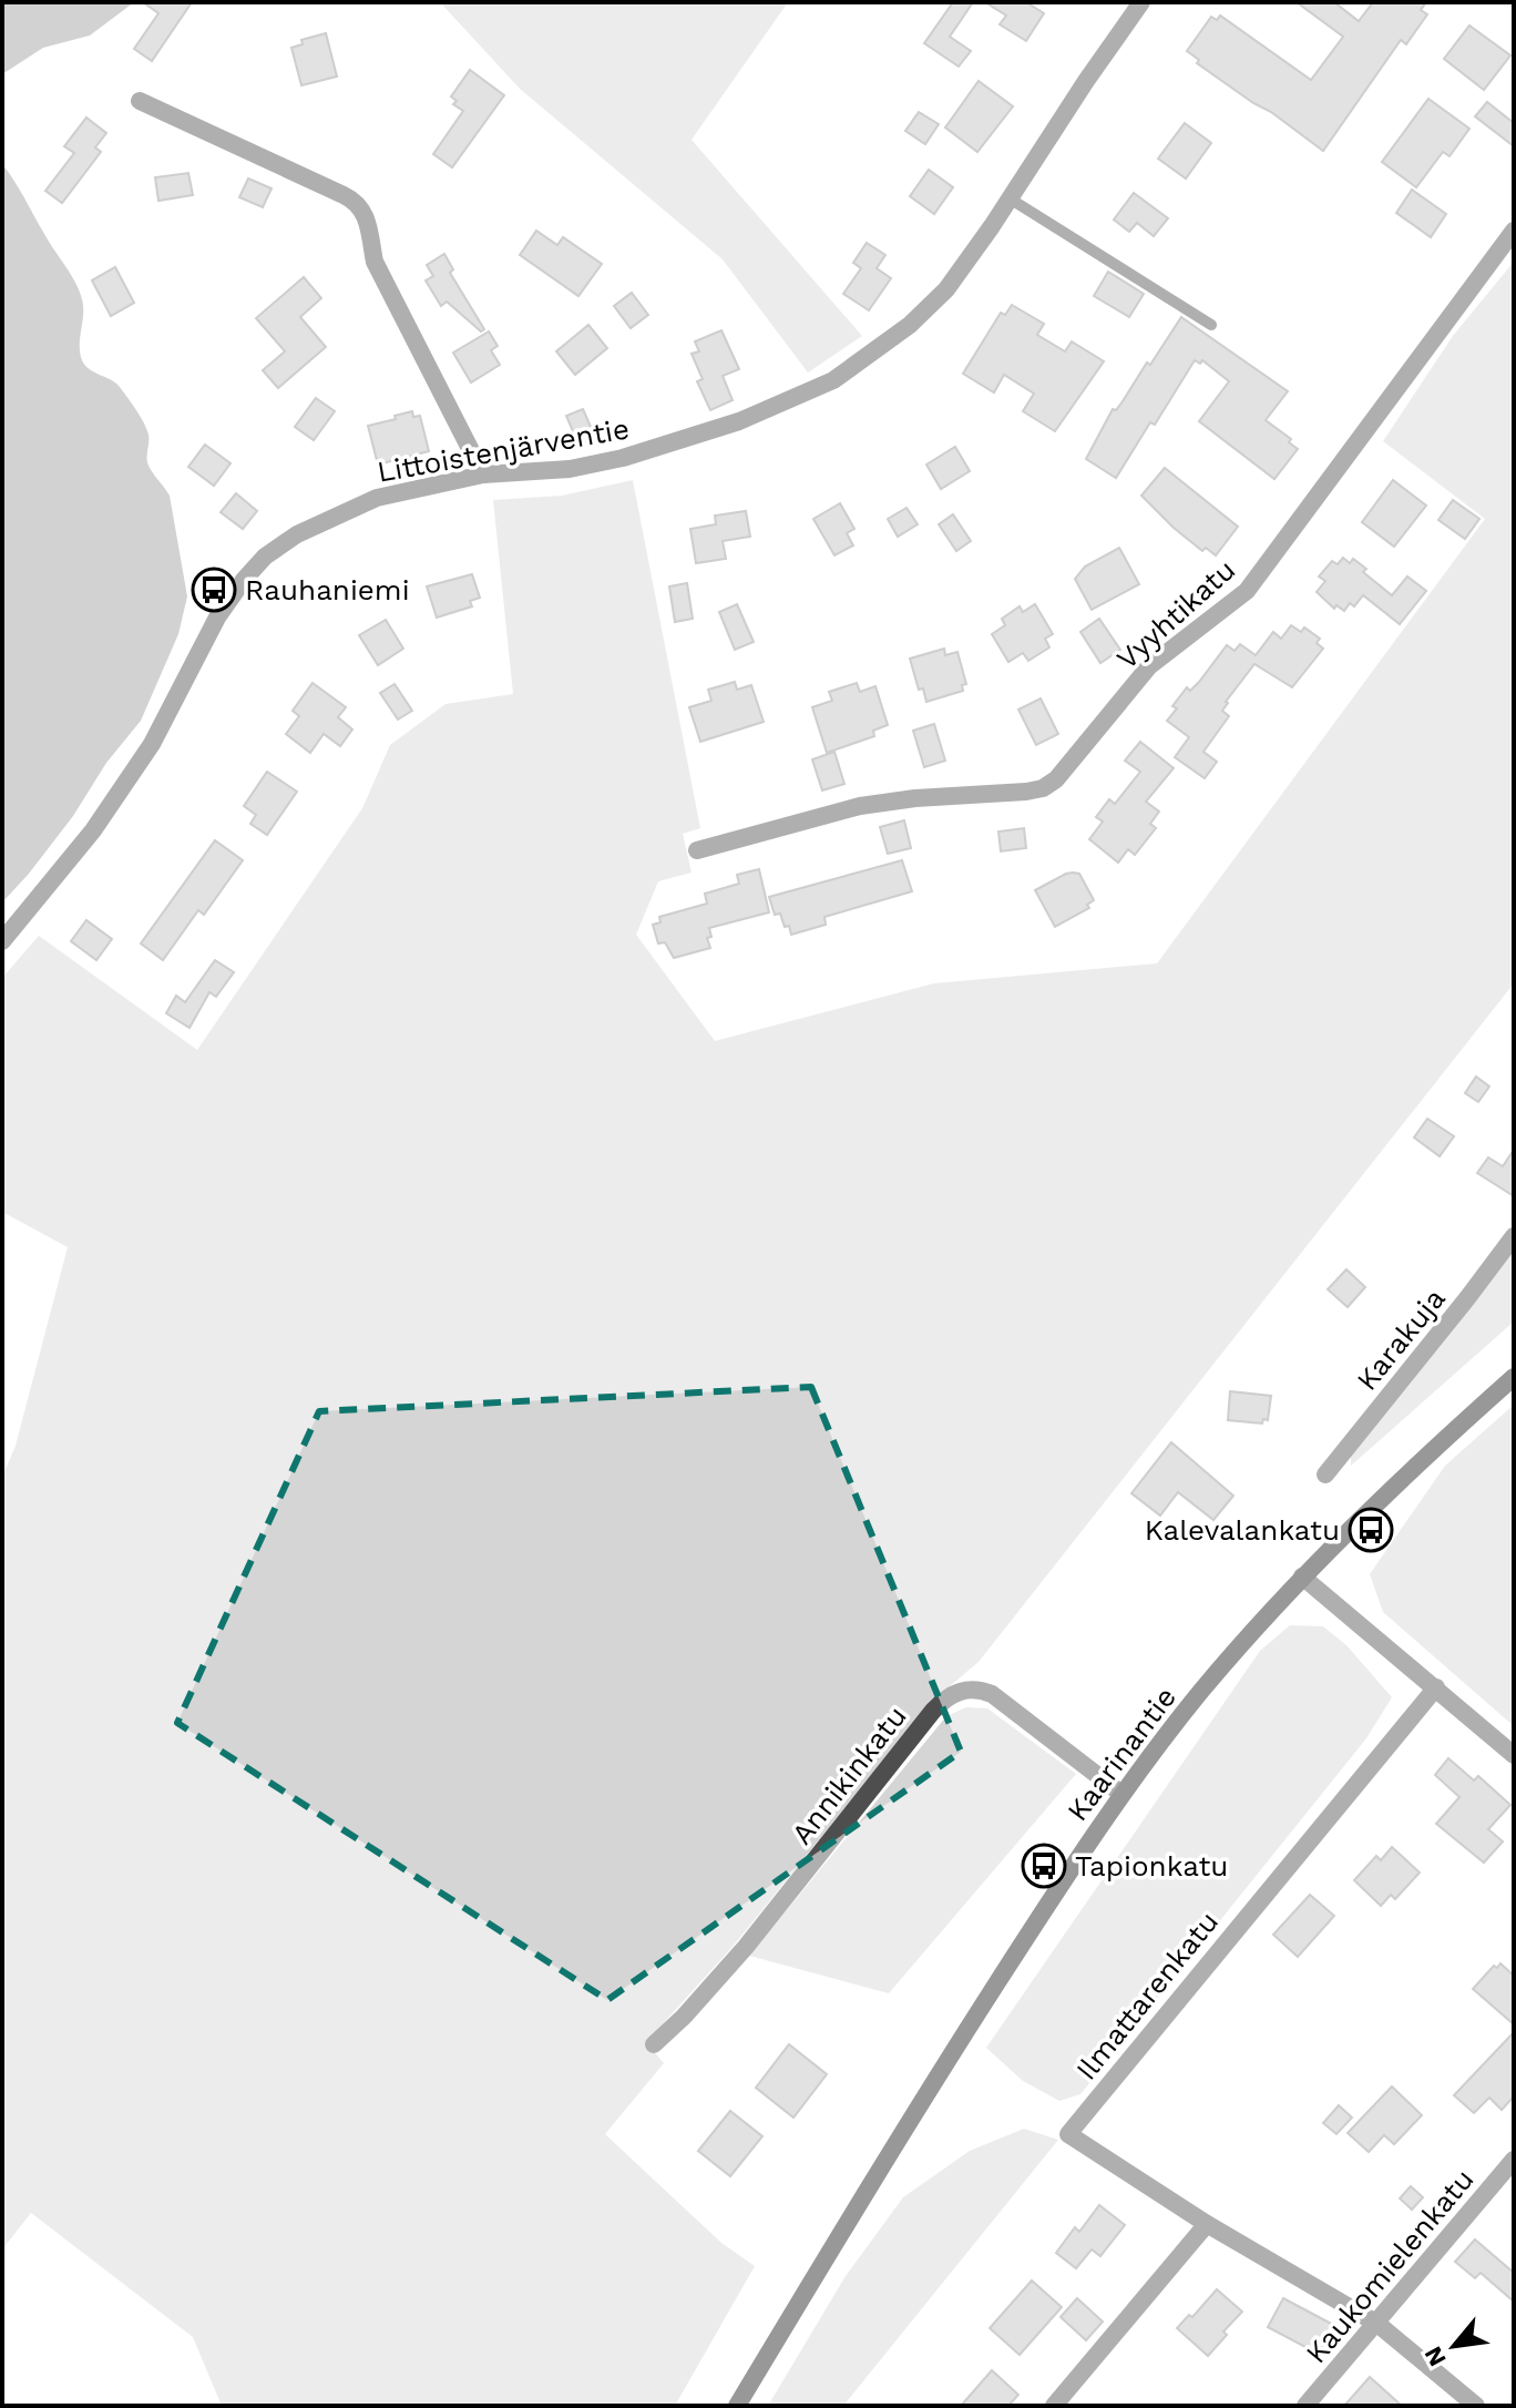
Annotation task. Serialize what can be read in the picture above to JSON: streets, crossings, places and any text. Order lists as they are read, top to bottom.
{
  "streets": {
    "main road": ["Kaarinantie"],
    "street": [
      "Littoistenjärventie",
      "Vyyhtikatu",
      "Karakuja",
      "Annikinkatu",
      "Ilmattarenkatu",
      "Kaukomielenkatu"
    ]
  },
  "crossings": [
    ["Kaarinantie", "Annikinkatu"]
  ],
  "places": {
    "bus stop": ["Rauhaniemi", "Kalevalankatu", "Tapionkatu"]
  },
  "north": "bottom left"
}
